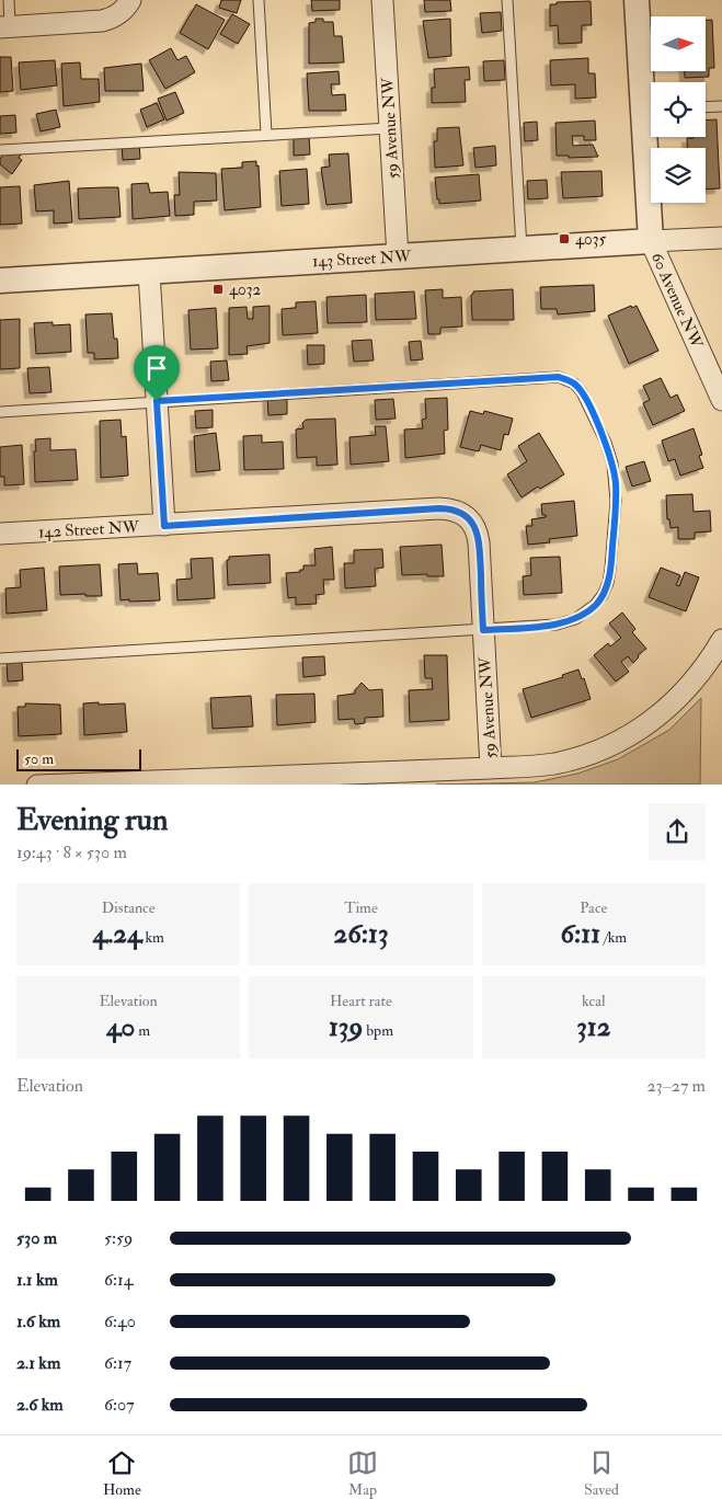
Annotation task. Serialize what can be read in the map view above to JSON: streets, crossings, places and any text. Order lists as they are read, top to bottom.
{
  "streets": {
    "street": [
      "59 Avenue NW",
      "143 Street NW",
      "60 Avenue NW",
      "142 Street NW"
    ]
  },
  "crossings": [
    ["59 Avenue NW", "143 Street NW"],
    ["59 Avenue NW", "142 Street NW"],
    ["143 Street NW", "60 Avenue NW"]
  ],
  "places": {
    "transit": ["4035", "4032"]
  },
  "scale_bar": "50 m",
  "north": "right",
  "page": {
    "scale": "50 m",
    "heading": ["Evening run", "19:43 · 8 × 530 m"],
    "stats": [
      ["Distance", "4.24 km"],
      ["Time", "26:13"],
      ["Pace", "6:11 /km"],
      ["Elevation", "40 m"],
      ["Heart rate", "139 bpm"],
      ["kcal", "312"]
    ],
    "chart": ["Elevation", "23–27 m"],
    "list": [
      {
        "name": "530 m",
        "note": "5:59"
      },
      {
        "name": "1.1 km",
        "note": "6:14"
      },
      {
        "name": "1.6 km",
        "note": "6:40"
      },
      {
        "name": "2.1 km",
        "note": "6:17"
      },
      {
        "name": "2.6 km",
        "note": "6:07"
      }
    ],
    "tabs": ["Home", "Map", "Saved"]
  }
}
